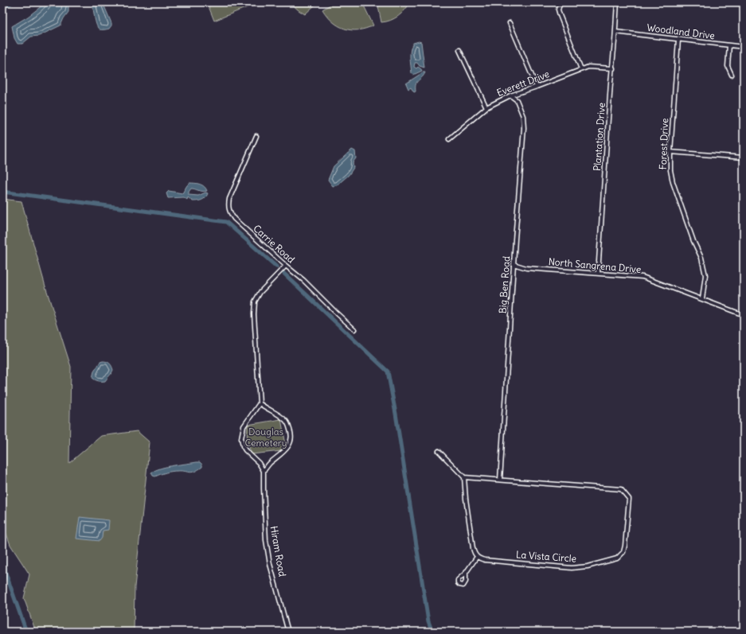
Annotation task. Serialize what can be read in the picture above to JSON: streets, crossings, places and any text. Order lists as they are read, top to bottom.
{
  "streets": {
    "street": [
      "Woodland Drive",
      "Everett Drive",
      "Plantation Drive",
      "Forest Drive",
      "Carrie Road",
      "North Sangrena Drive",
      "Big Ben Road",
      "Hiram Road",
      "La Vista Circle"
    ]
  },
  "crossings": [
    ["Woodland Drive", "Plantation Drive"],
    ["Woodland Drive", "Forest Drive"],
    ["Everett Drive", "Plantation Drive"],
    ["Everett Drive", "Big Ben Road"],
    ["Plantation Drive", "North Sangrena Drive"],
    ["Forest Drive", "North Sangrena Drive"],
    ["North Sangrena Drive", "Big Ben Road"],
    ["Big Ben Road", "La Vista Circle"]
  ],
  "parks": ["Douglas Cemetery"]
}
